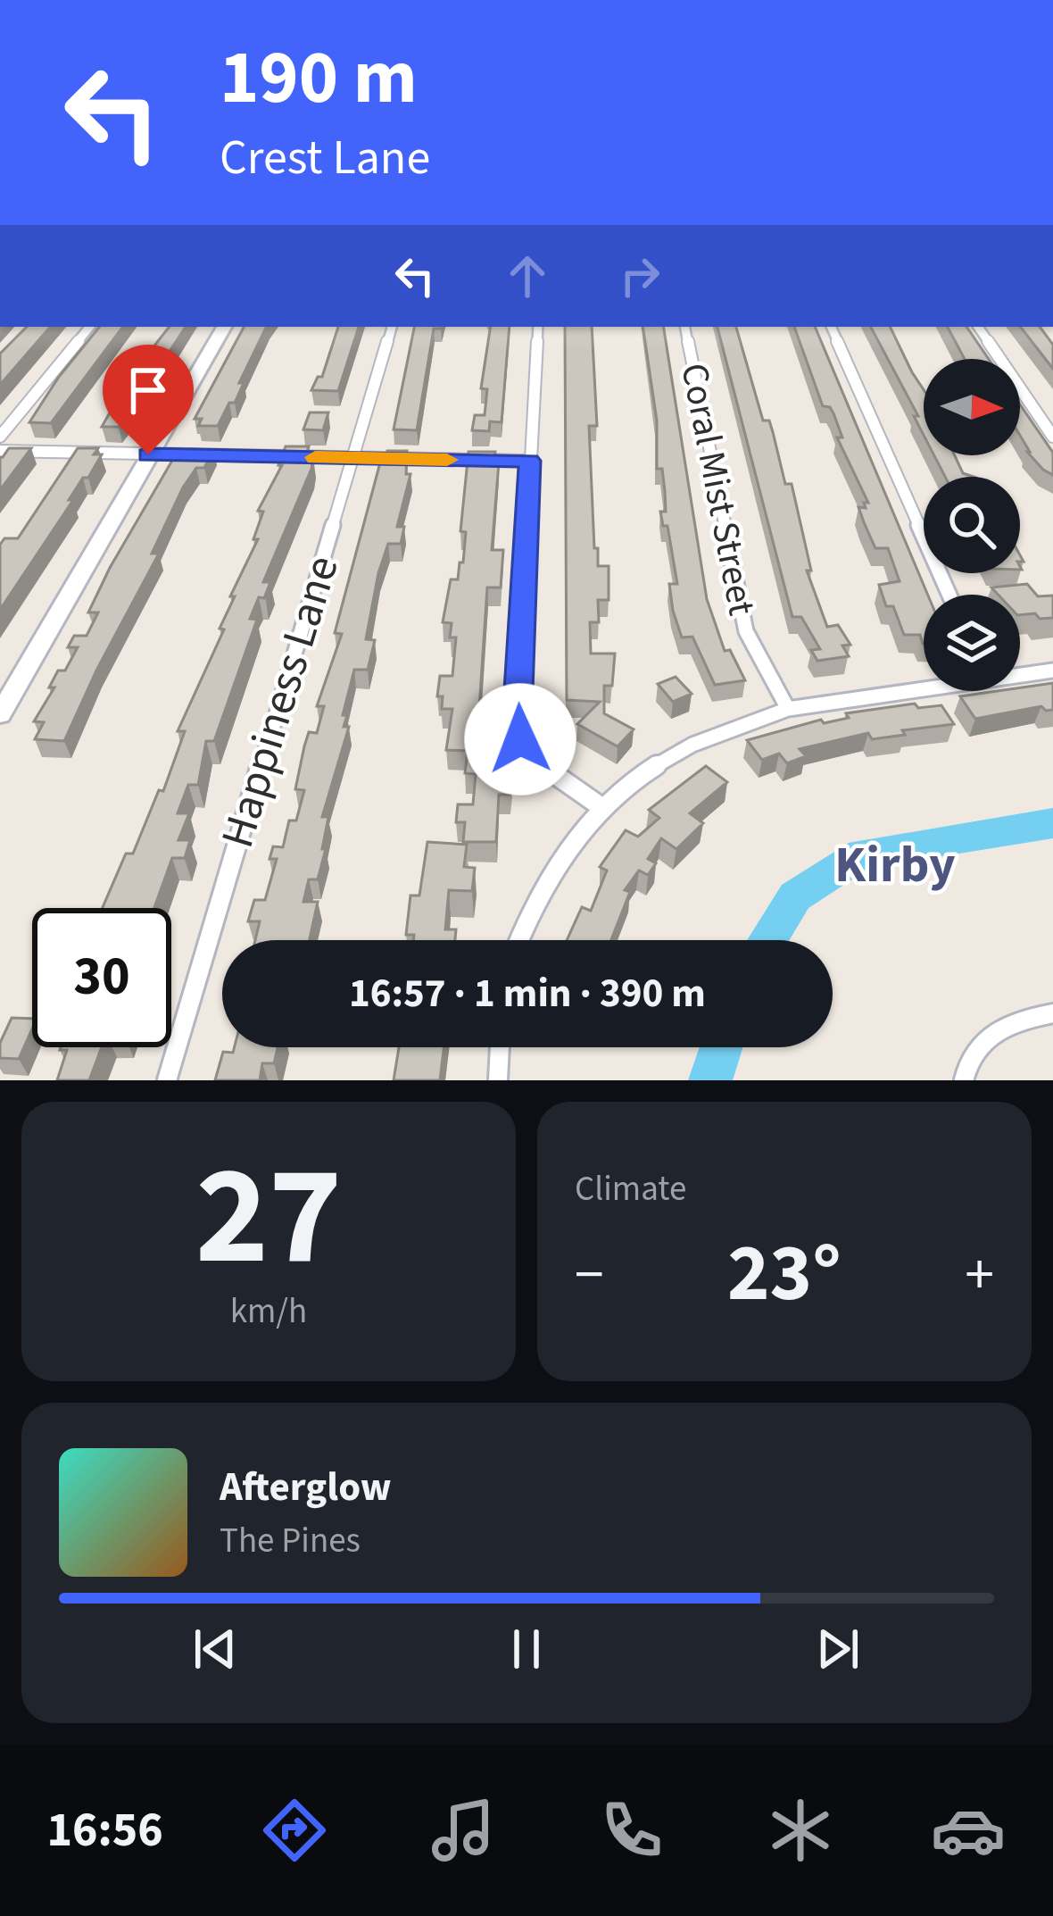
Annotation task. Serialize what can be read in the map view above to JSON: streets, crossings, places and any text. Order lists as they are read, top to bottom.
{
  "streets": {
    "street": ["Coral Mist Street", "Happiness Lane"]
  },
  "districts": ["Kirby"],
  "north": "right",
  "page": {
    "turn": ["190 m", "Crest Lane"],
    "limit": "30",
    "trip": "16:57 · 1 min · 390 m",
    "tile": [
      ["27", "km/h"],
      "Climate"
    ],
    "heat": ["−", "23°", "+"],
    "song": ["Afterglow", "The Pines"],
    "tabs": "16:56"
  }
}
